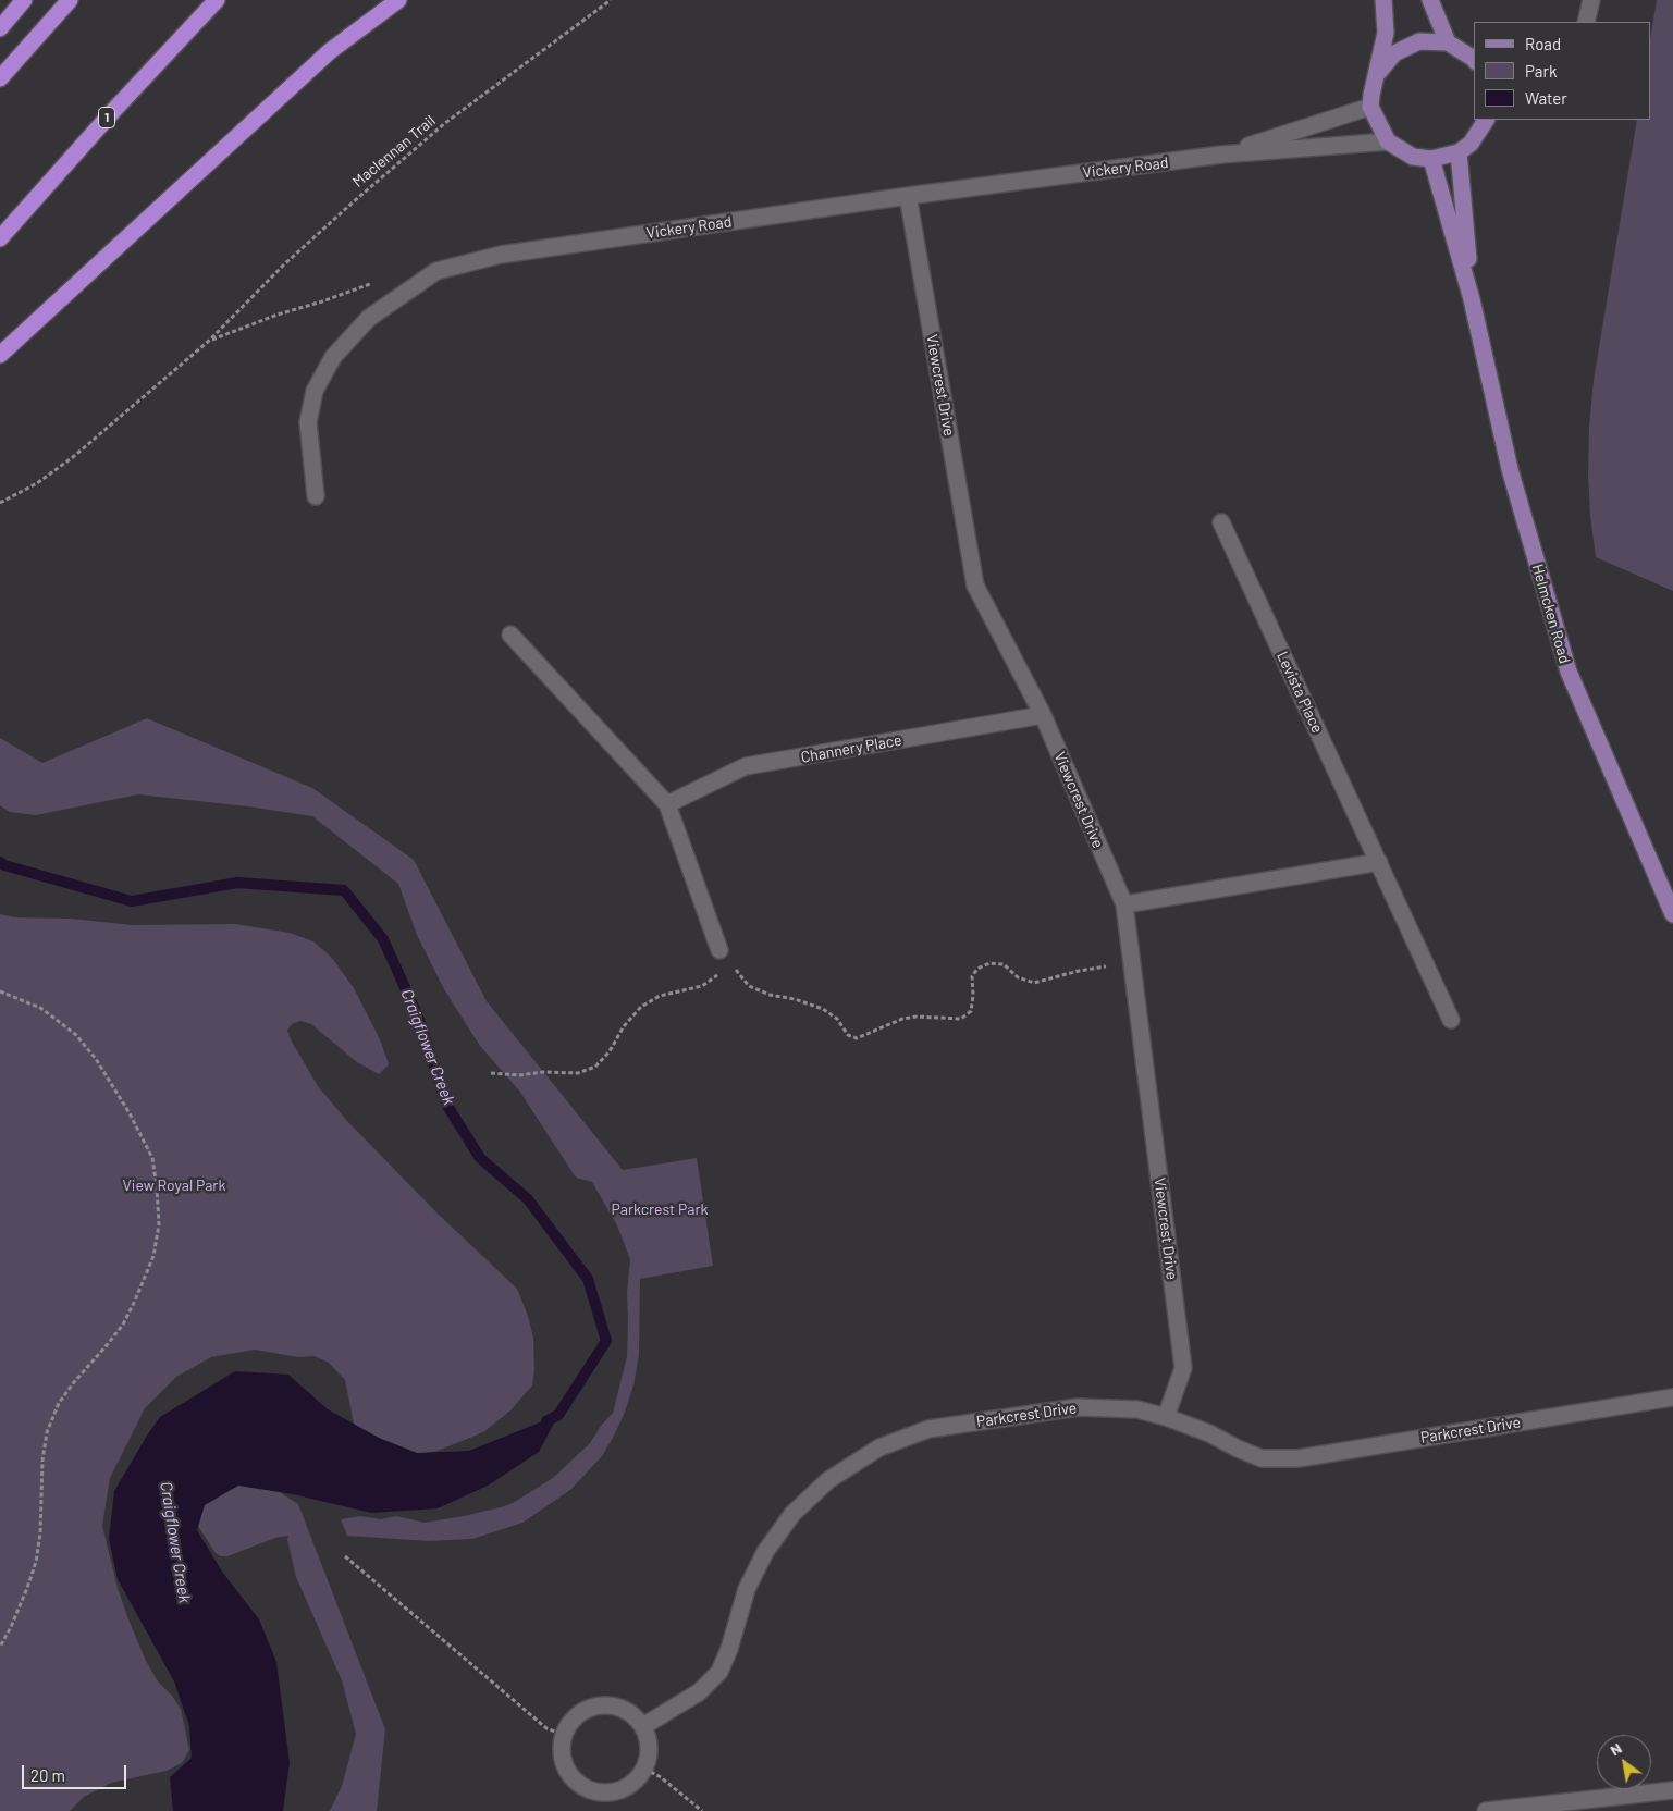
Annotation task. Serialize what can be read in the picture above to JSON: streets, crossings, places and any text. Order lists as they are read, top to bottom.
{
  "streets": {
    "highway": ["1"],
    "main road": ["Helmcken Road"],
    "street": [
      "Vickery Road",
      "Viewcrest Drive",
      "Levista Place",
      "Channery Place",
      "Parkcrest Drive"
    ],
    "path": ["Maclennan Trail"]
  },
  "crossings": [
    ["Vickery Road", "Viewcrest Drive"],
    ["Viewcrest Drive", "Channery Place"],
    ["Viewcrest Drive", "Parkcrest Drive"]
  ],
  "water": ["Craigflower Creek"],
  "parks": ["View Royal Park", "Parkcrest Park"],
  "legend": ["Road", "Park", "Water"],
  "scale_bar": "20 m",
  "north": "top left"
}
